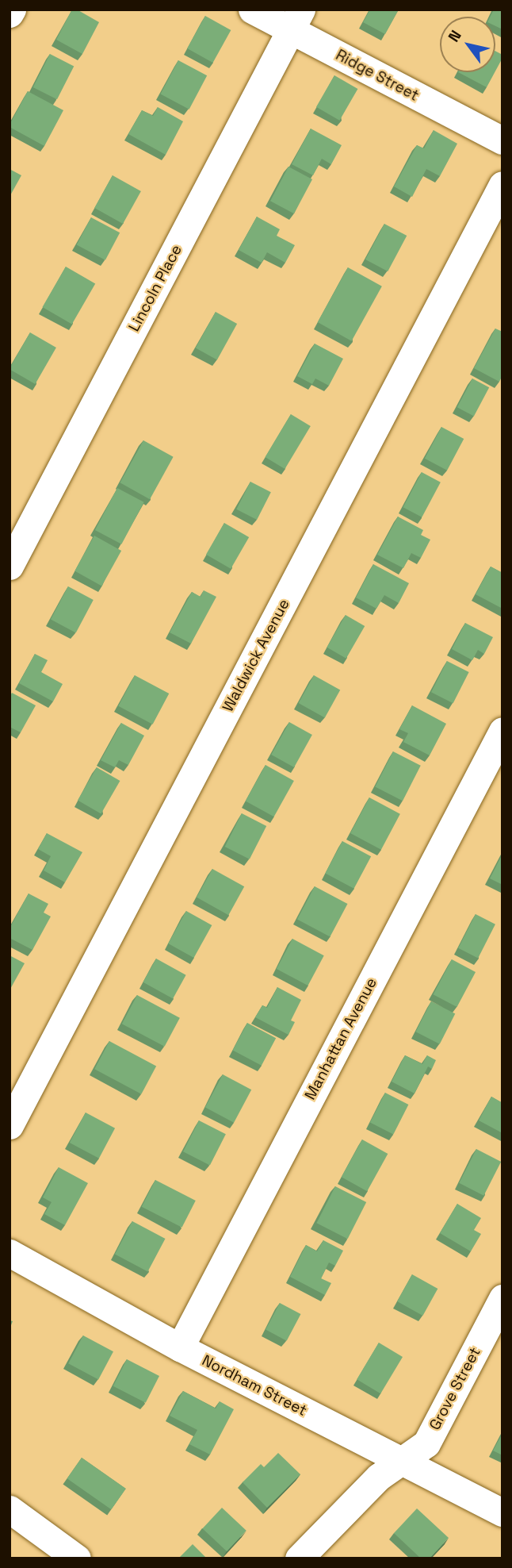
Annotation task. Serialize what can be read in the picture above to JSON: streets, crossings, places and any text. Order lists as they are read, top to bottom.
{
  "streets": {
    "street": [
      "Ridge Street",
      "Lincoln Place",
      "Waldwick Avenue",
      "Manhattan Avenue",
      "Nordham Street",
      "Grove Street"
    ]
  },
  "crossings": [
    ["Ridge Street", "Lincoln Place"],
    ["Manhattan Avenue", "Nordham Street"],
    ["Nordham Street", "Grove Street"]
  ],
  "north": "top left"
}
